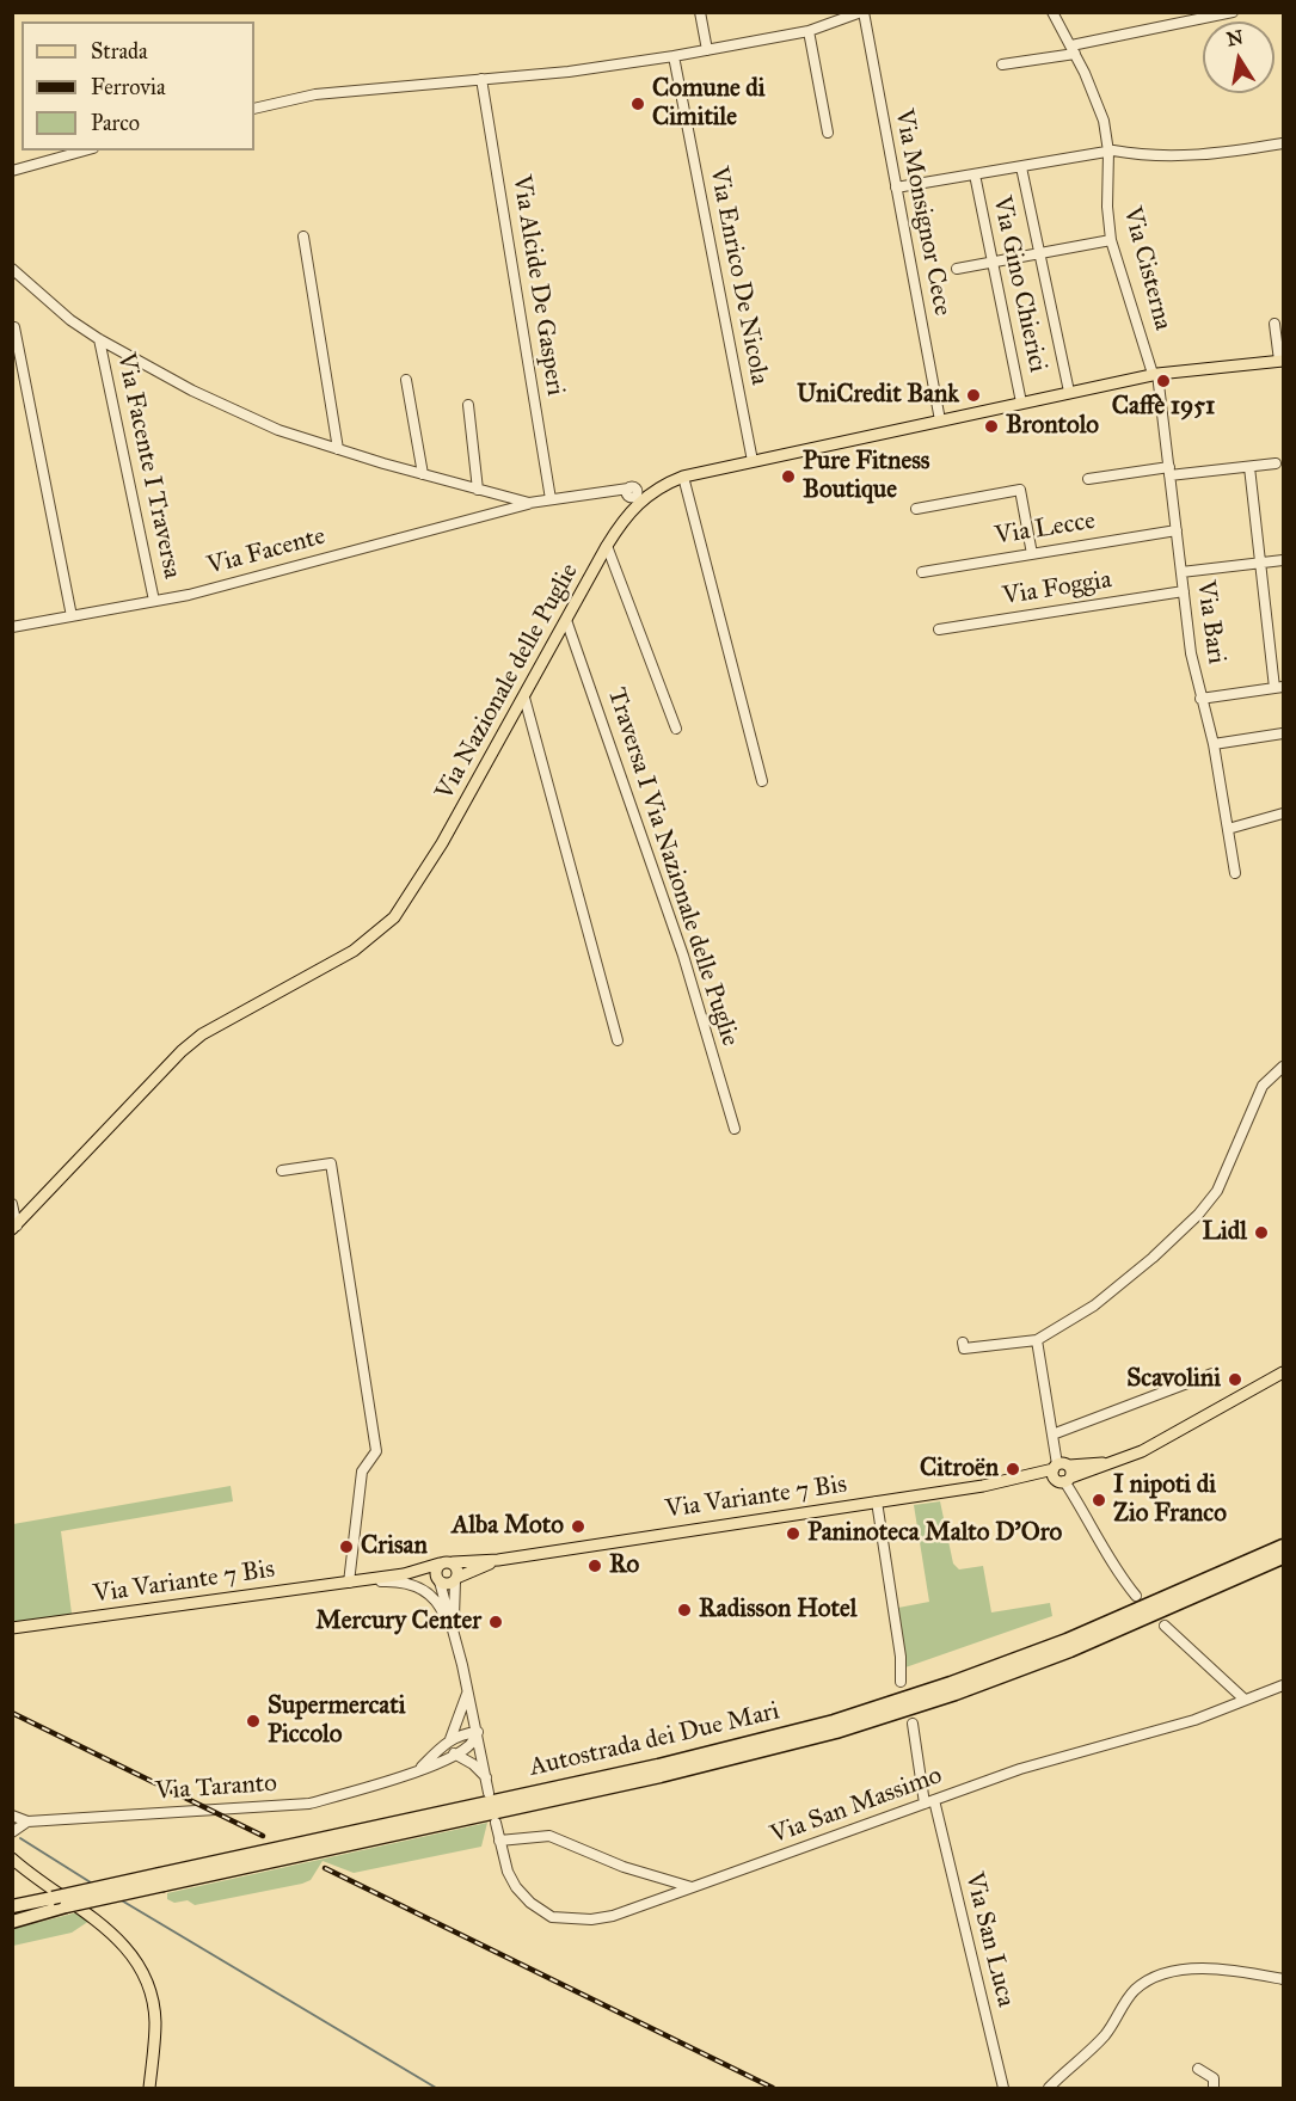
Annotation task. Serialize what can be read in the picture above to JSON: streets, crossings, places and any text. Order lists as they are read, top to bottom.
{
  "streets": {
    "highway": ["Autostrada dei Due Mari"],
    "main road": ["Via Nazionale delle Puglie", "Via Variante 7 Bis"],
    "street": [
      "Via Monsignor Cece",
      "Via Cisterna",
      "Via Enrico De Nicola",
      "Via Gino Chierici",
      "Via Alcide De Gasperi",
      "Via Facente I Traversa",
      "Via Lecce",
      "Via Facente",
      "Via Foggia",
      "Via Bari",
      "Traversa I Via Nazionale delle Puglie",
      "Via Taranto",
      "Via San Massimo",
      "Via San Luca"
    ]
  },
  "crossings": [
    ["Via Monsignor Cece", "Via Nazionale delle Puglie"],
    ["Via Cisterna", "Via Bari"],
    ["Via Cisterna", "Via Nazionale delle Puglie"],
    ["Via Enrico De Nicola", "Via Nazionale delle Puglie"],
    ["Via Gino Chierici", "Via Nazionale delle Puglie"],
    ["Via Alcide De Gasperi", "Via Facente"],
    ["Via Facente I Traversa", "Via Facente"],
    ["Via Lecce", "Via Bari"],
    ["Via Facente", "Via Nazionale delle Puglie"],
    ["Via Foggia", "Via Bari"],
    ["Via Bari", "Via Nazionale delle Puglie"],
    ["Via Nazionale delle Puglie", "Traversa I Via Nazionale delle Puglie"],
    ["Via San Massimo", "Via San Luca"]
  ],
  "places": [
    "Comune di Cimitile",
    "Caffè 1951",
    "UniCredit Bank",
    "Brontolo",
    "Pure Fitness Boutique",
    "Lidl",
    "Scavolini",
    "Citroën",
    "I nipoti di Zio Franco",
    "Alba Moto",
    "Paninoteca Malto D'Oro",
    "Crisan",
    "Ro",
    "Radisson Hotel",
    "Mercury Center",
    "Supermercati Piccolo"
  ],
  "legend": ["Strada", "Ferrovia", "Parco"],
  "north": "top"
}
